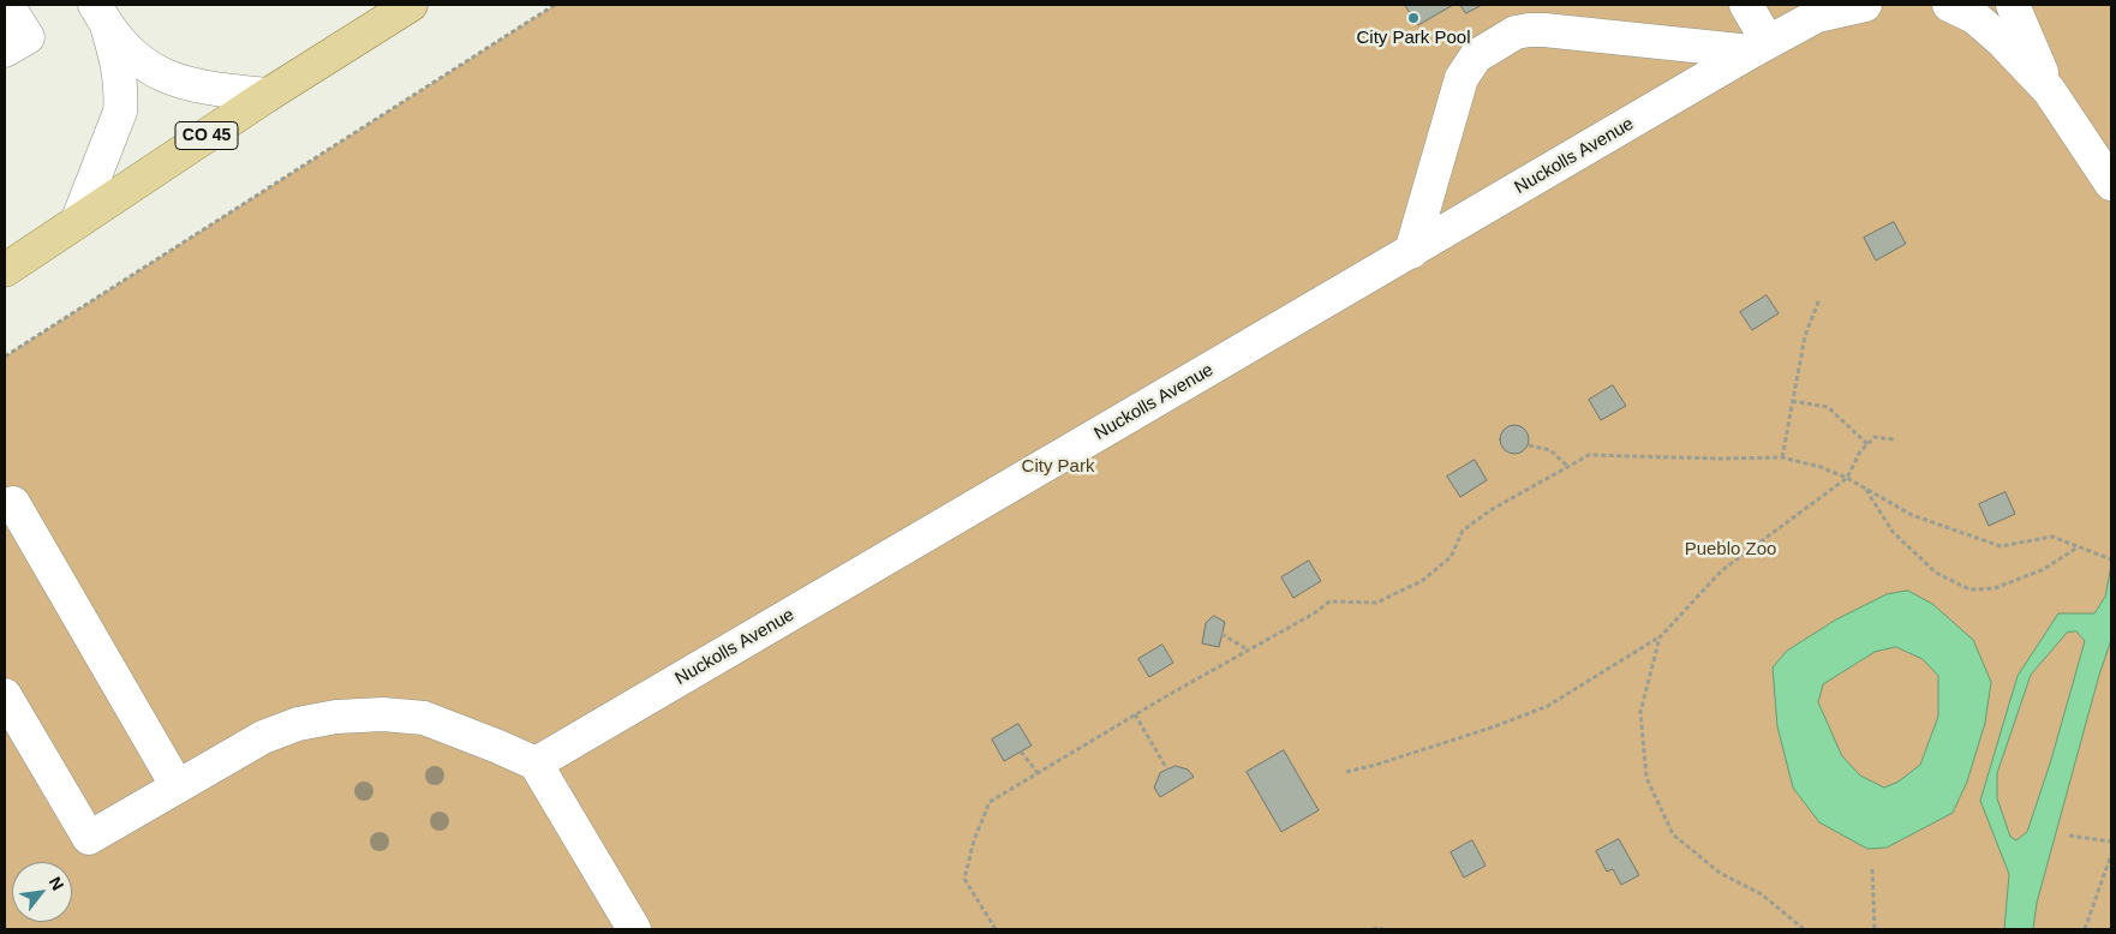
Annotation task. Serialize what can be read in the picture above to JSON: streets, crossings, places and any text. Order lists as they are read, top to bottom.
{
  "streets": {
    "main road": ["CO 45"],
    "street": ["Nuckolls Avenue"]
  },
  "parks": ["City Park", "Pueblo Zoo"],
  "places": ["City Park Pool"],
  "north": "top right"
}
